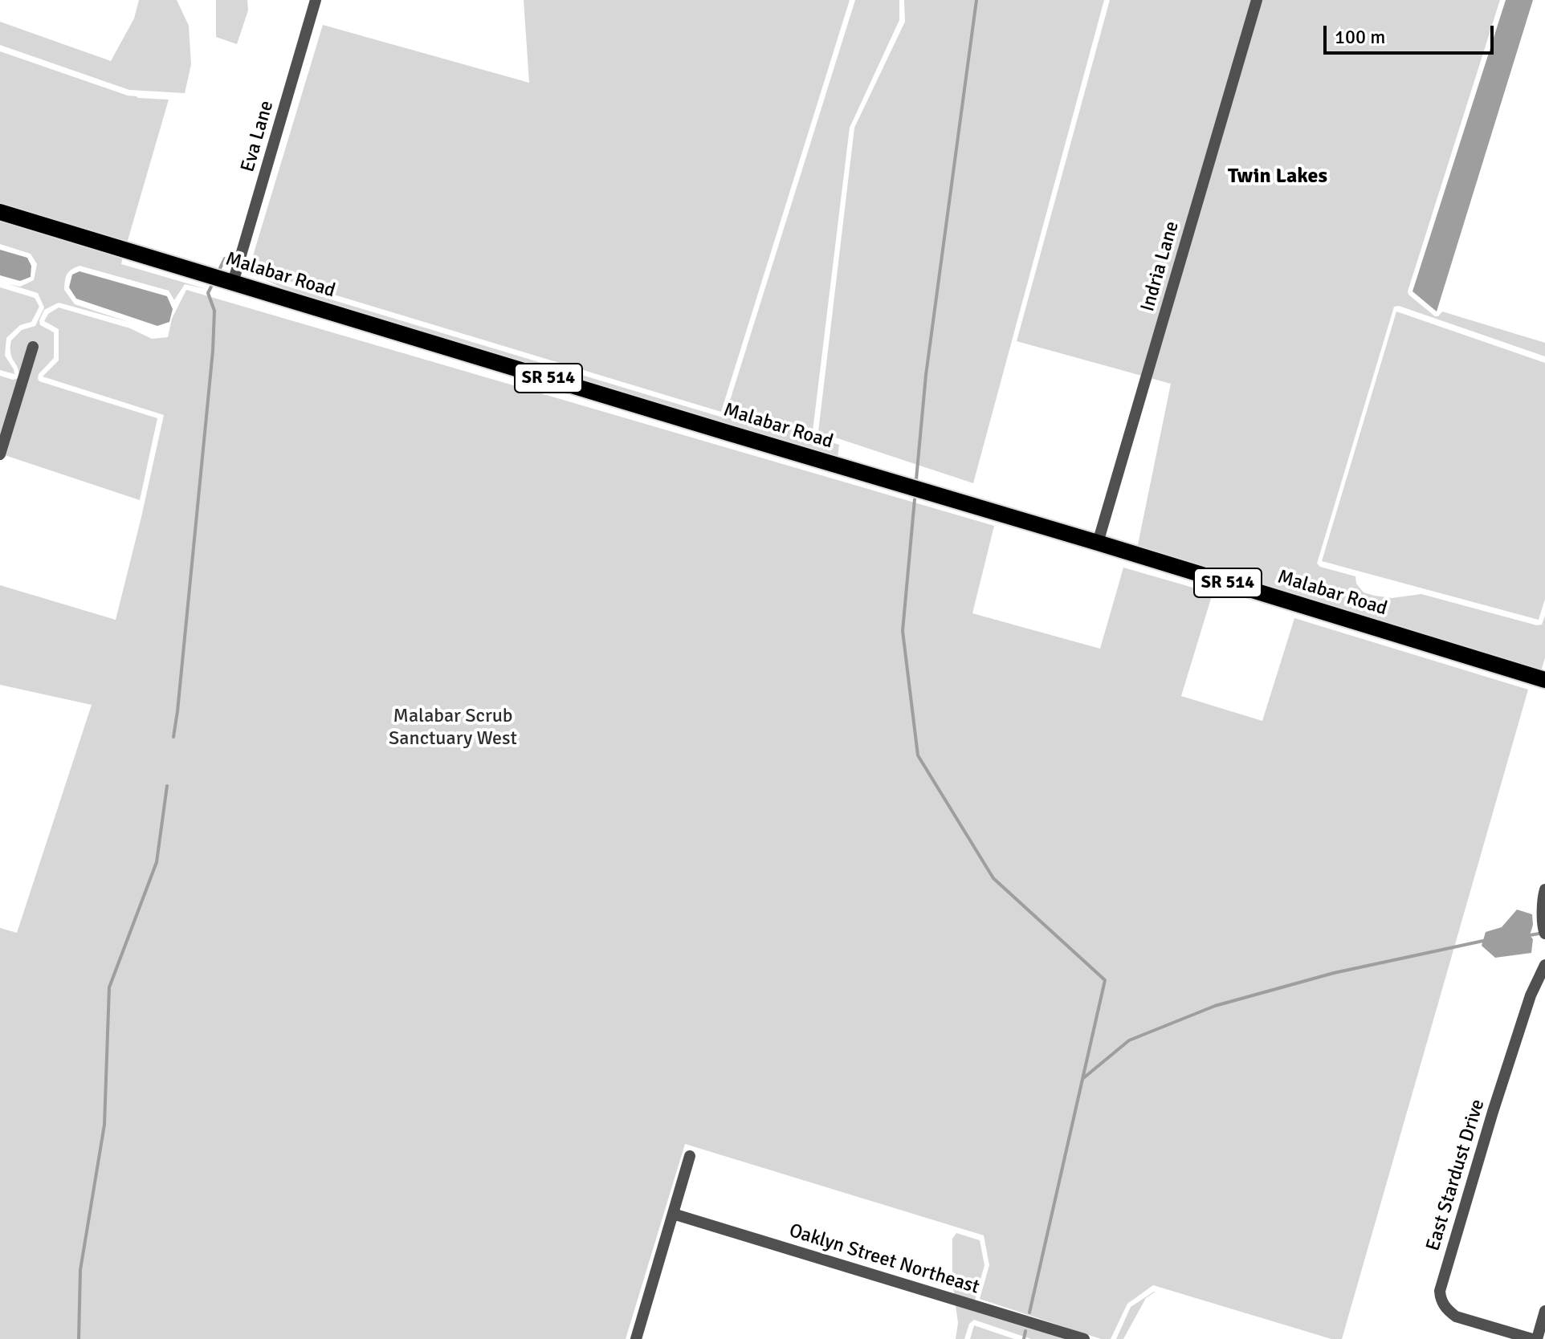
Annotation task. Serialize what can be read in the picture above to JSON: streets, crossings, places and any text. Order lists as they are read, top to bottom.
{
  "streets": {
    "main road": ["Malabar Road", "SR 514"],
    "street": [
      "Eva Lane",
      "Indria Lane",
      "East Stardust Drive",
      "Oaklyn Street Northeast"
    ]
  },
  "crossings": [
    ["Eva Lane", "Malabar Road"],
    ["Indria Lane", "Malabar Road"]
  ],
  "districts": ["Twin Lakes"],
  "parks": ["Malabar Scrub Sanctuary West"],
  "scale_bar": "100 m"
}
